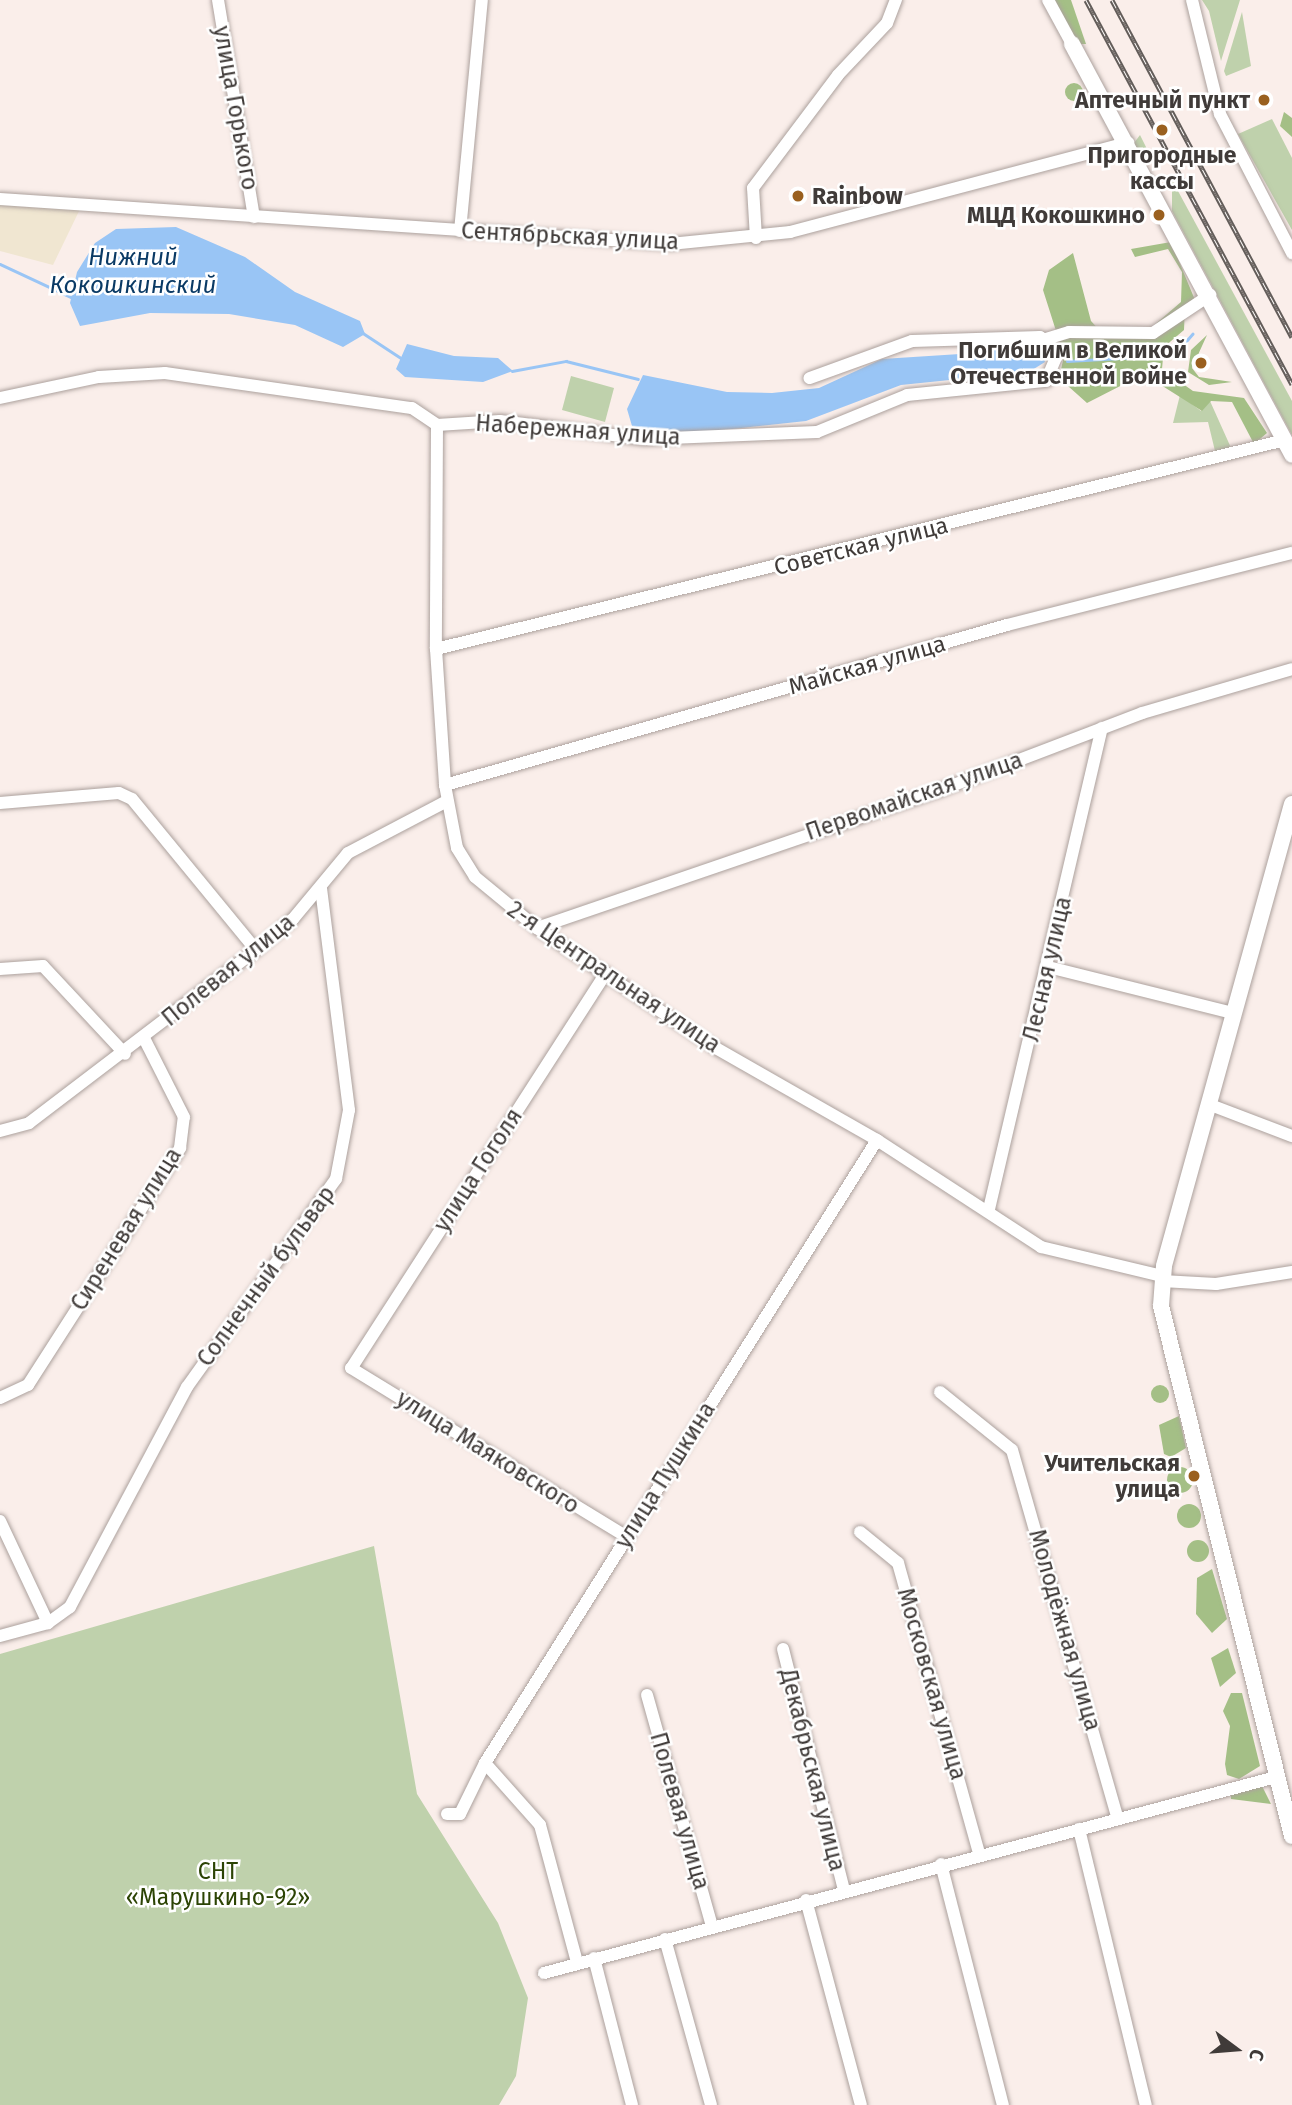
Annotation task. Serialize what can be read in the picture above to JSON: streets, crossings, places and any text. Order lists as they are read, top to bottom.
{
  "streets": {
    "street": [
      "улица Горького",
      "Сентябрьская улица",
      "Набережная улица",
      "Советская улица",
      "Майская улица",
      "Первомайская улица",
      "Лесная улица",
      "Полевая улица",
      "2-я Центральная улица",
      "улица Гоголя",
      "Сиреневая улица",
      "Солнечный бульвар",
      "улица Маяковского",
      "улица Пушкина",
      "Молодёжная улица",
      "Московская улица",
      "Декабрьская улица"
    ]
  },
  "crossings": [
    ["улица Горького", "Сентябрьская улица"],
    ["Набережная улица", "2-я Центральная улица"],
    ["Советская улица", "2-я Центральная улица"],
    ["Майская улица", "2-я Центральная улица"],
    ["Первомайская улица", "Лесная улица"],
    ["Первомайская улица", "2-я Центральная улица"],
    ["Лесная улица", "2-я Центральная улица"],
    ["Полевая улица", "2-я Центральная улица"],
    ["Полевая улица", "Сиреневая улица"],
    ["Полевая улица", "Солнечный бульвар"],
    ["2-я Центральная улица", "улица Гоголя"],
    ["2-я Центральная улица", "улица Пушкина"],
    ["улица Гоголя", "улица Маяковского"],
    ["улица Маяковского", "улица Пушкина"]
  ],
  "water": ["Нижний Кокошкинский"],
  "parks": ["СНТ «Марушкино-92»"],
  "places": [
    "Аптечный пункт",
    "Пригородные кассы",
    "Rainbow",
    "МЦД Кокошкино",
    "Погибшим в Великой Отечественной войне",
    "Учительская улица"
  ],
  "north": "right"
}
